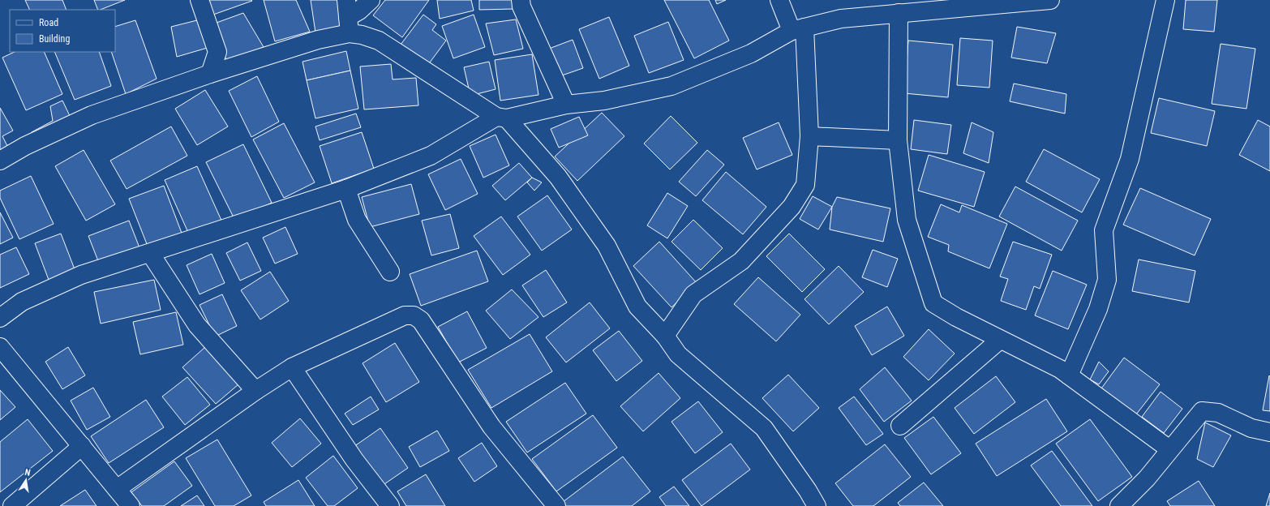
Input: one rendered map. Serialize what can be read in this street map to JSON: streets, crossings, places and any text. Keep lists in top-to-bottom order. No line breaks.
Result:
{"legend":["Road","Building"],"north":"top"}
